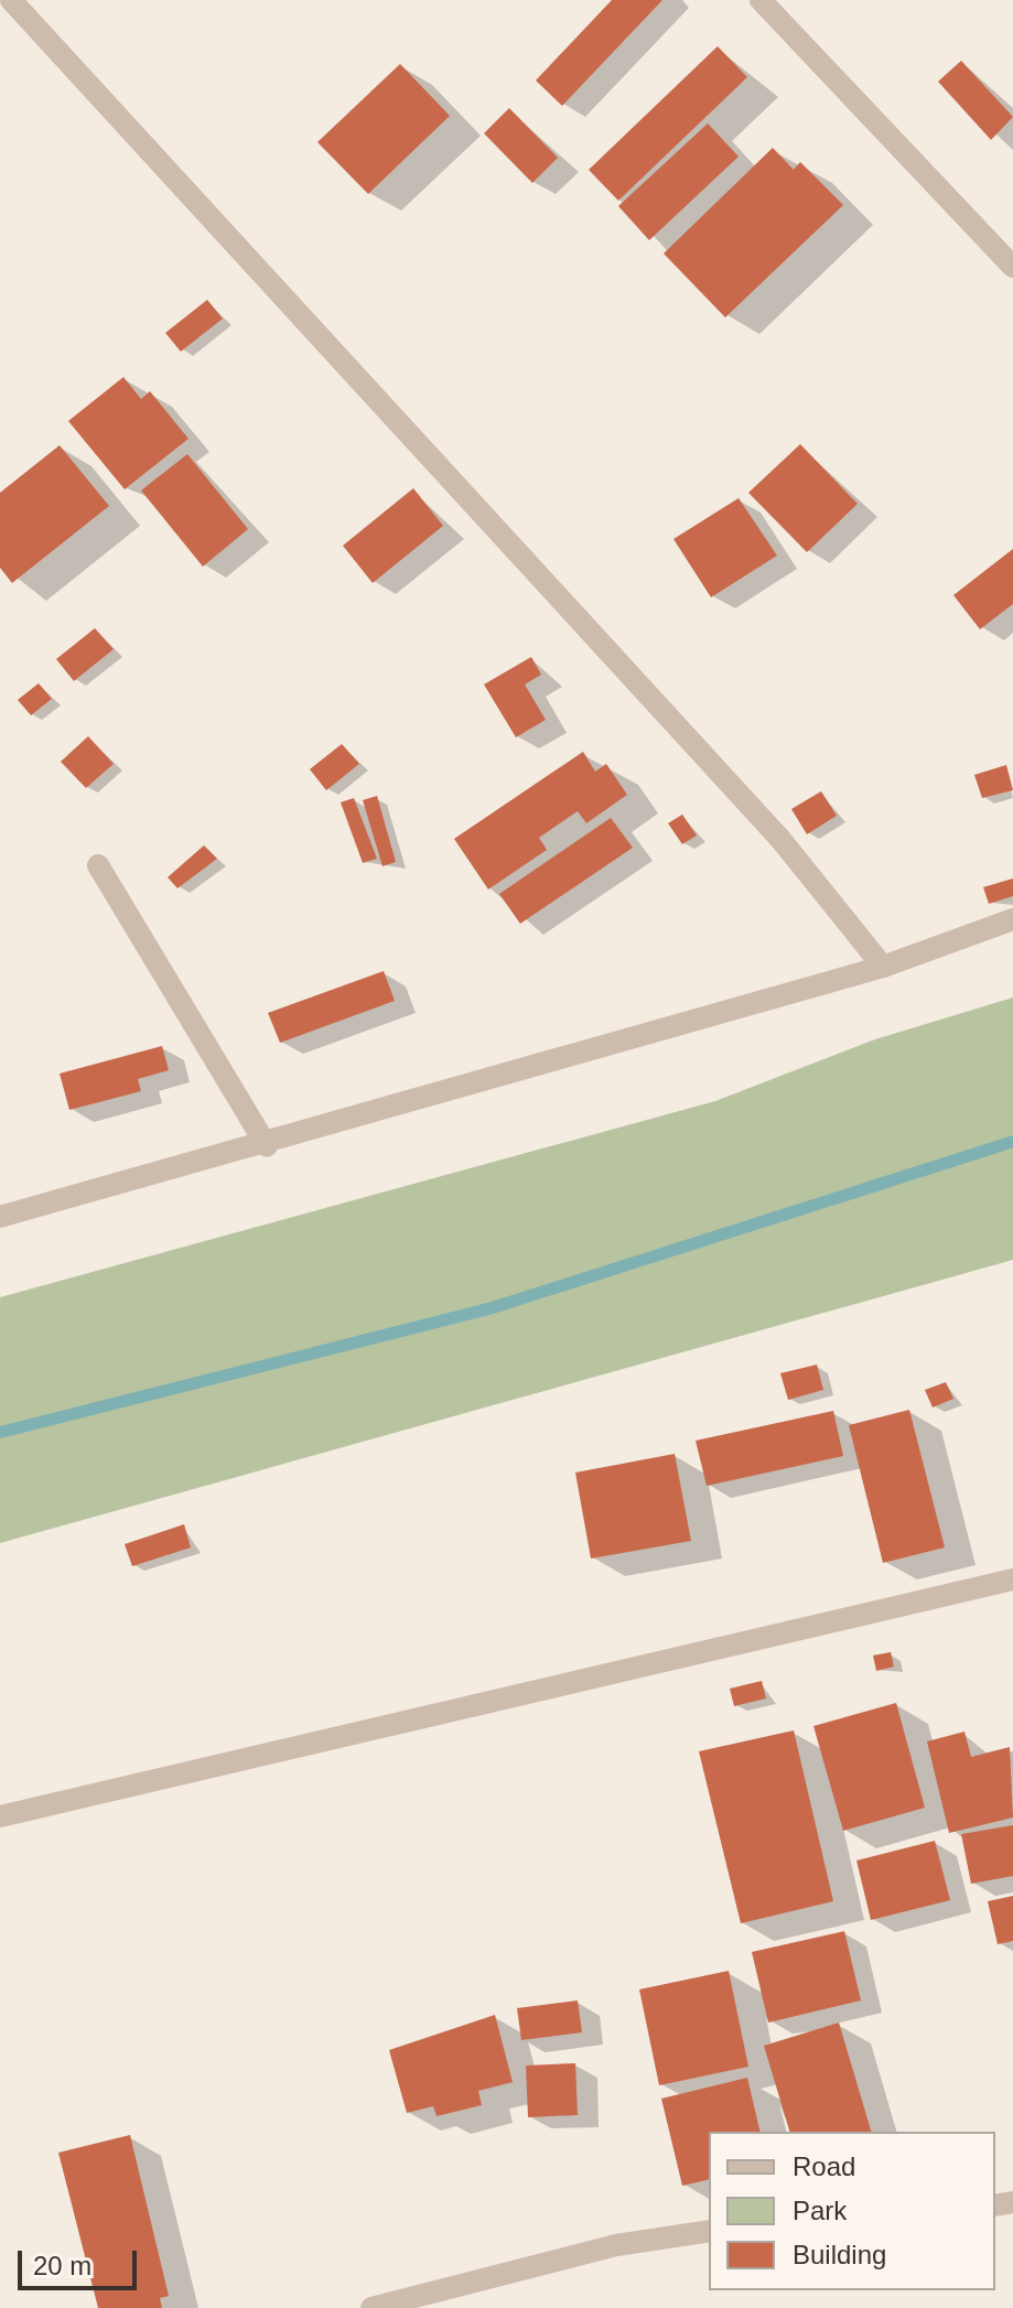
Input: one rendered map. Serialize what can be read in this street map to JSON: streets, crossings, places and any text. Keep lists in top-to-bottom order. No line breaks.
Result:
{"legend":["Road","Park","Building"],"scale_bar":"20 m"}
